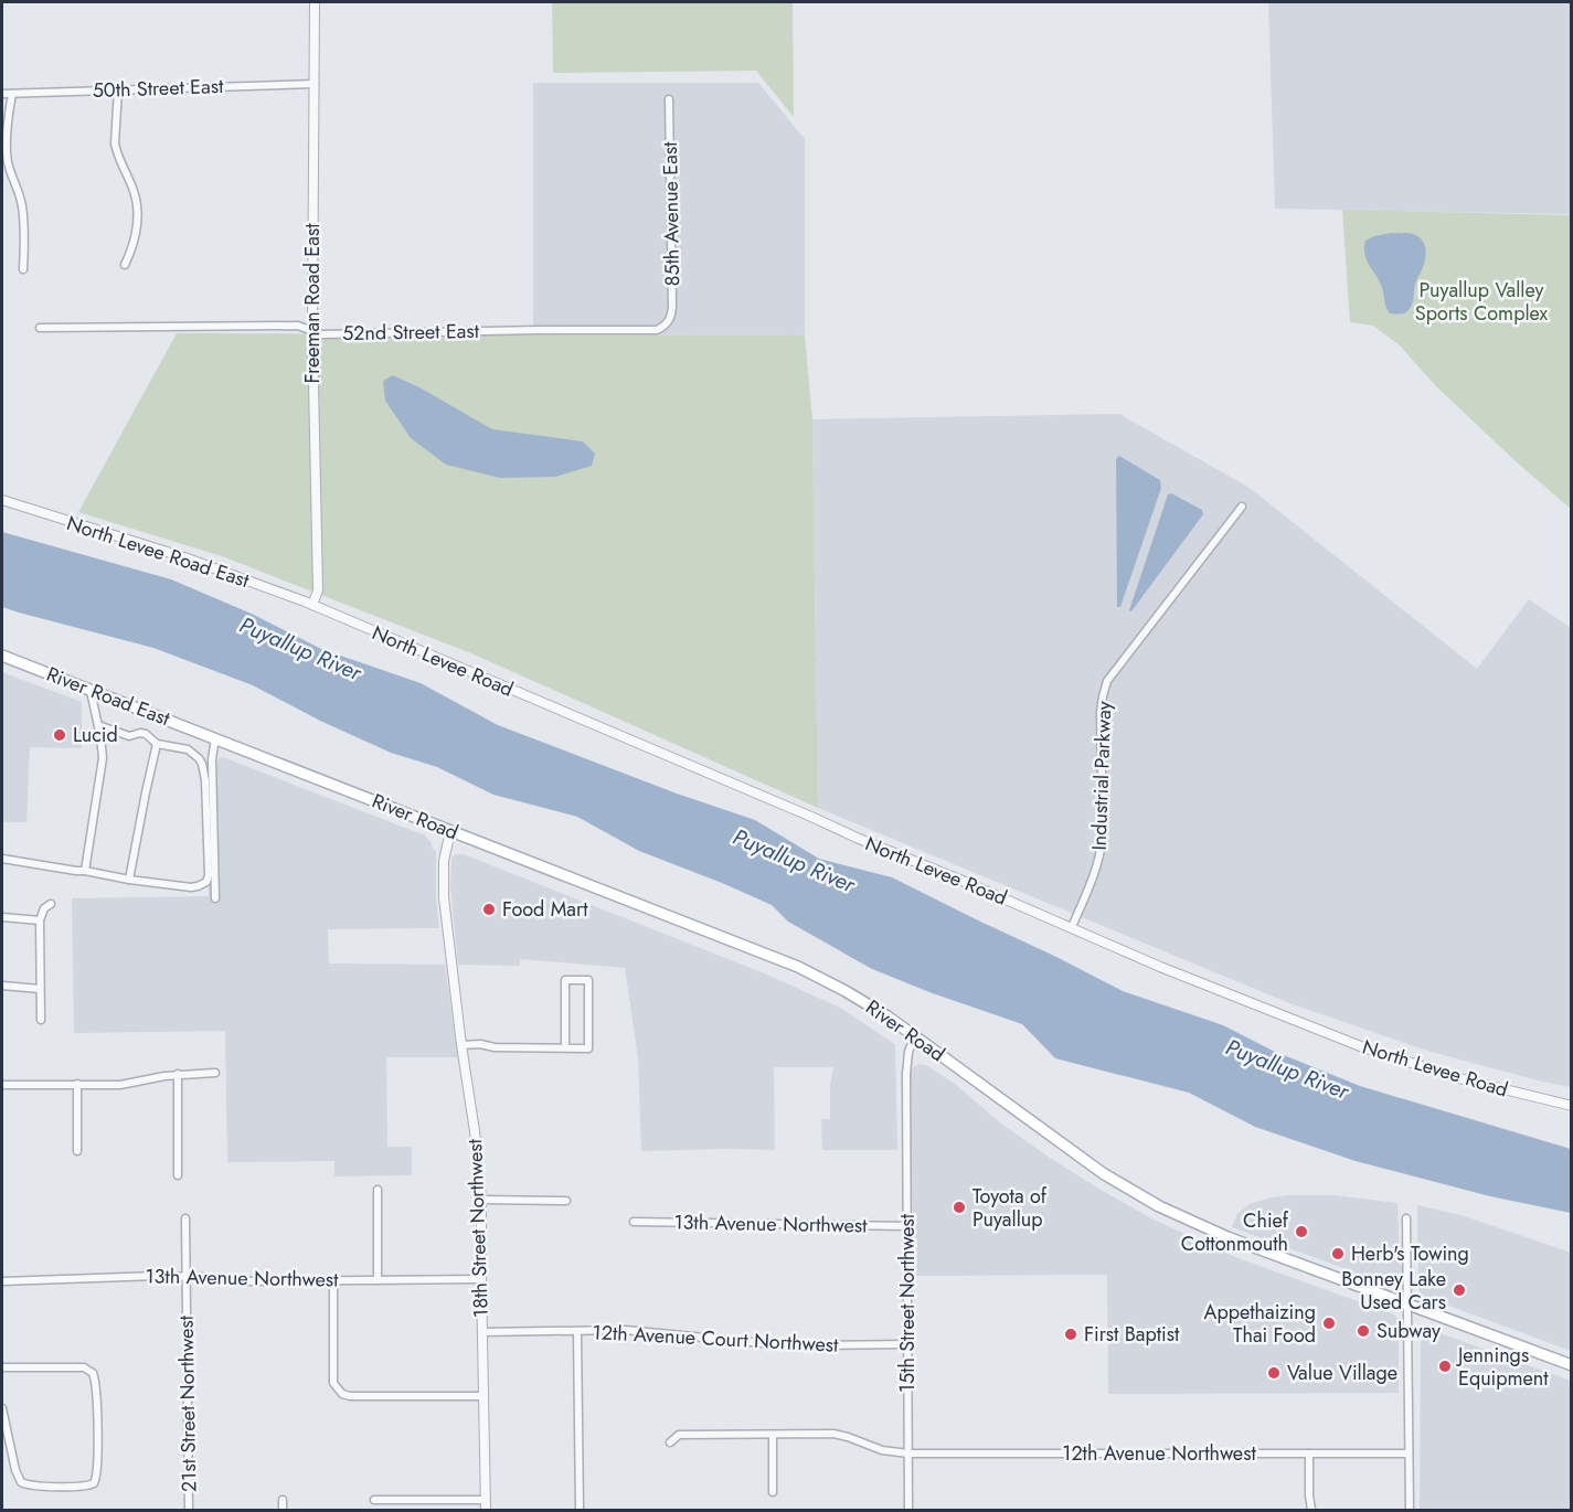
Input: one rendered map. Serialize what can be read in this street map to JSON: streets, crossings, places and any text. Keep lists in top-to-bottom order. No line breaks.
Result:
{"streets":{"main road":["River Road East","River Road"],"street":["50th Street East","85th Avenue East","Freeman Road East","52nd Street East","North Levee Road East","North Levee Road","Industrial Parkway","13th Avenue Northwest","18th Street Northwest","15th Street Northwest","12th Avenue Court Northwest","21st Street Northwest","12th Avenue Northwest"]},"crossings":[["50th Street East","Freeman Road East"],["85th Avenue East","52nd Street East"],["Freeman Road East","52nd Street East"],["Freeman Road East","North Levee Road East"],["Freeman Road East","North Levee Road"],["North Levee Road East","North Levee Road"],["North Levee Road","Industrial Parkway"],["River Road East","River Road"],["River Road","18th Street Northwest"],["River Road","15th Street Northwest"],["13th Avenue Northwest","18th Street Northwest"],["13th Avenue Northwest","15th Street Northwest"],["13th Avenue Northwest","21st Street Northwest"],["18th Street Northwest","12th Avenue Court Northwest"],["15th Street Northwest","12th Avenue Court Northwest"],["15th Street Northwest","12th Avenue Northwest"]],"water":["Puyallup River"],"parks":["Puyallup Valley Sports Complex"],"places":["Lucid","Food Mart","Toyota of Puyallup","Chief Cottonmouth","Herb's Towing","Bonney Lake Used Cars","Appethaizing Thai Food","Subway","First Baptist","Jennings Equipment","Value Village"]}
